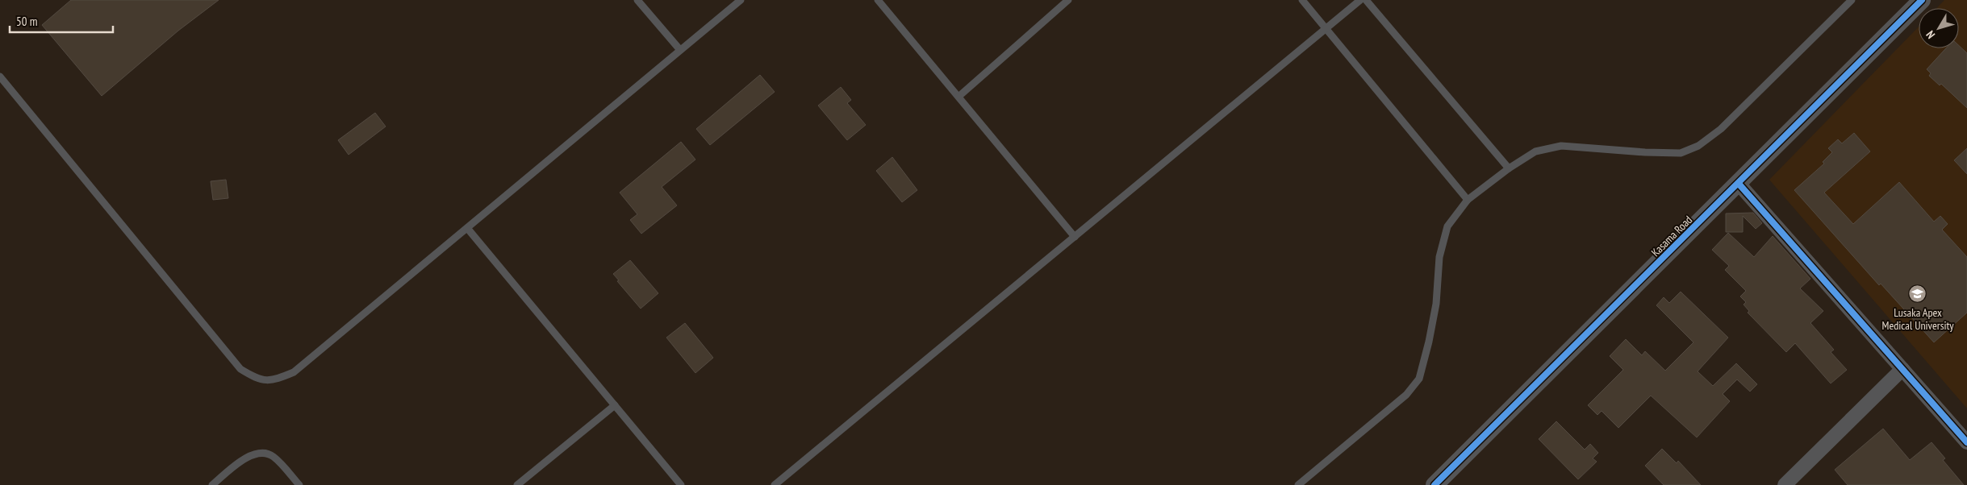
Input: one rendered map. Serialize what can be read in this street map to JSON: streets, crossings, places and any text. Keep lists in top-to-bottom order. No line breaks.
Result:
{"streets":{"street":["Kasama Road"]},"places":{"school or university":["Lusaka Apex Medical University"]},"scale_bar":"50 m","north":"bottom left"}
